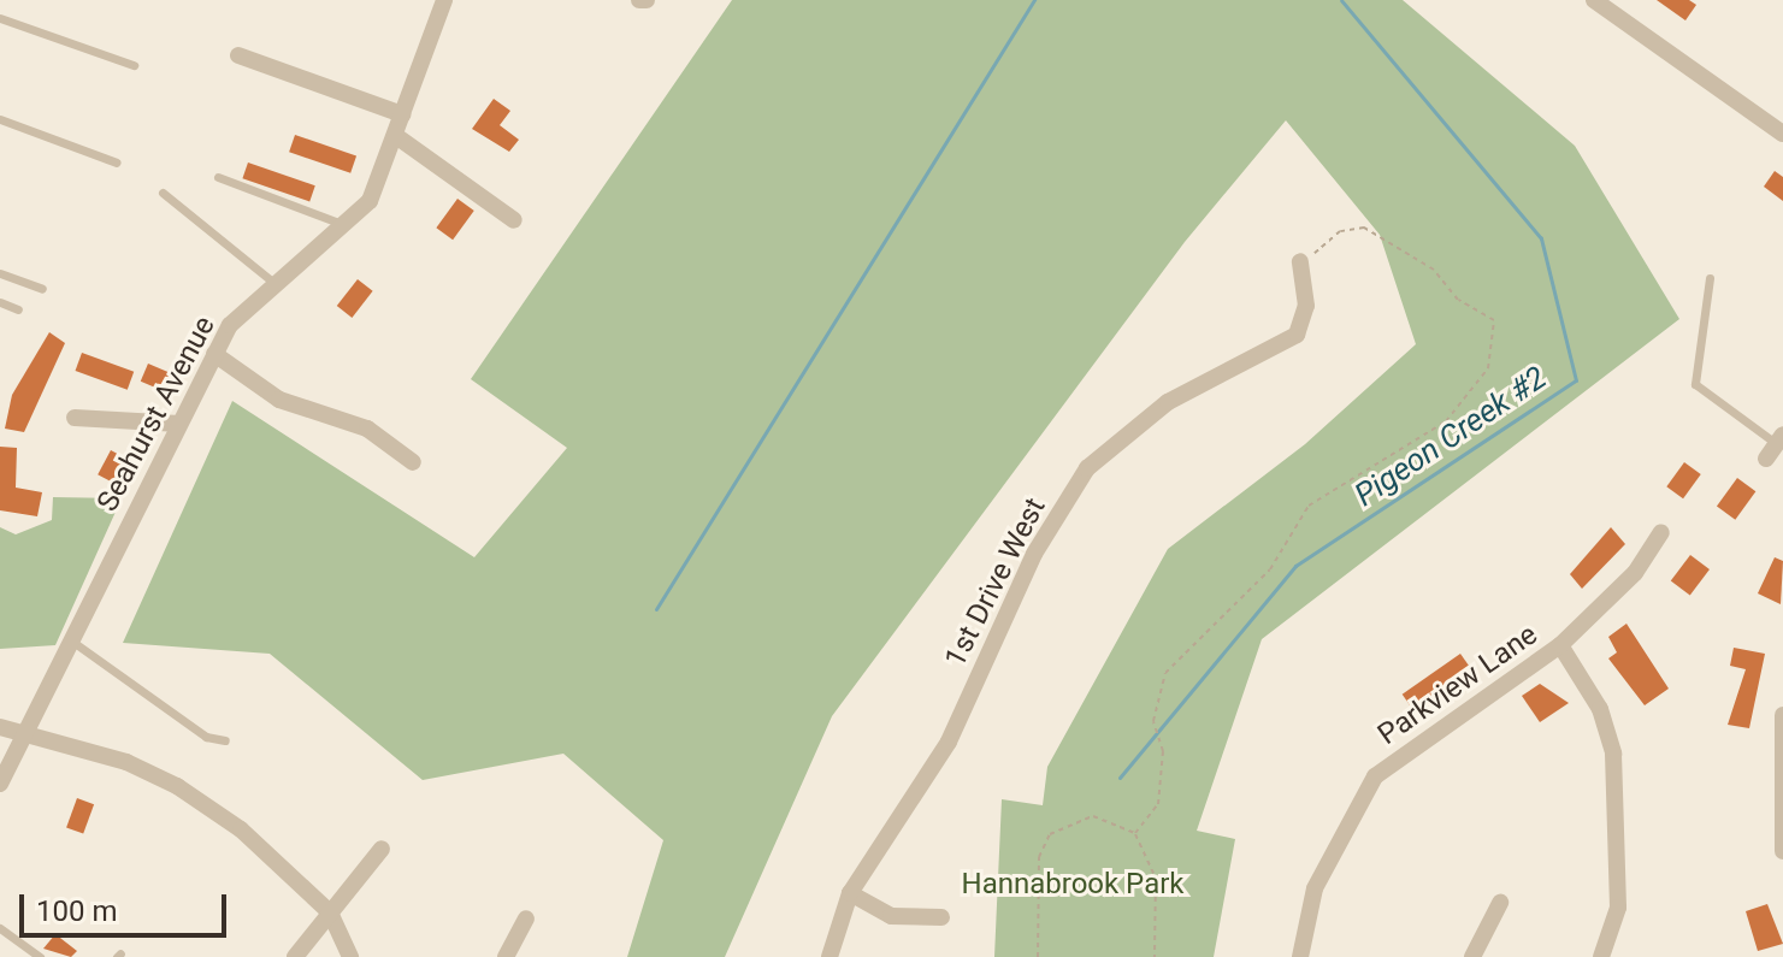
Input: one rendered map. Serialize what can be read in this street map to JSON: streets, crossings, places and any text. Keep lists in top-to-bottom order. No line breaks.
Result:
{"streets":{"street":["Seahurst Avenue","1st Drive West","Parkview Lane"]},"water":["Pigeon Creek #2"],"parks":["Hannabrook Park"],"scale_bar":"100 m"}
